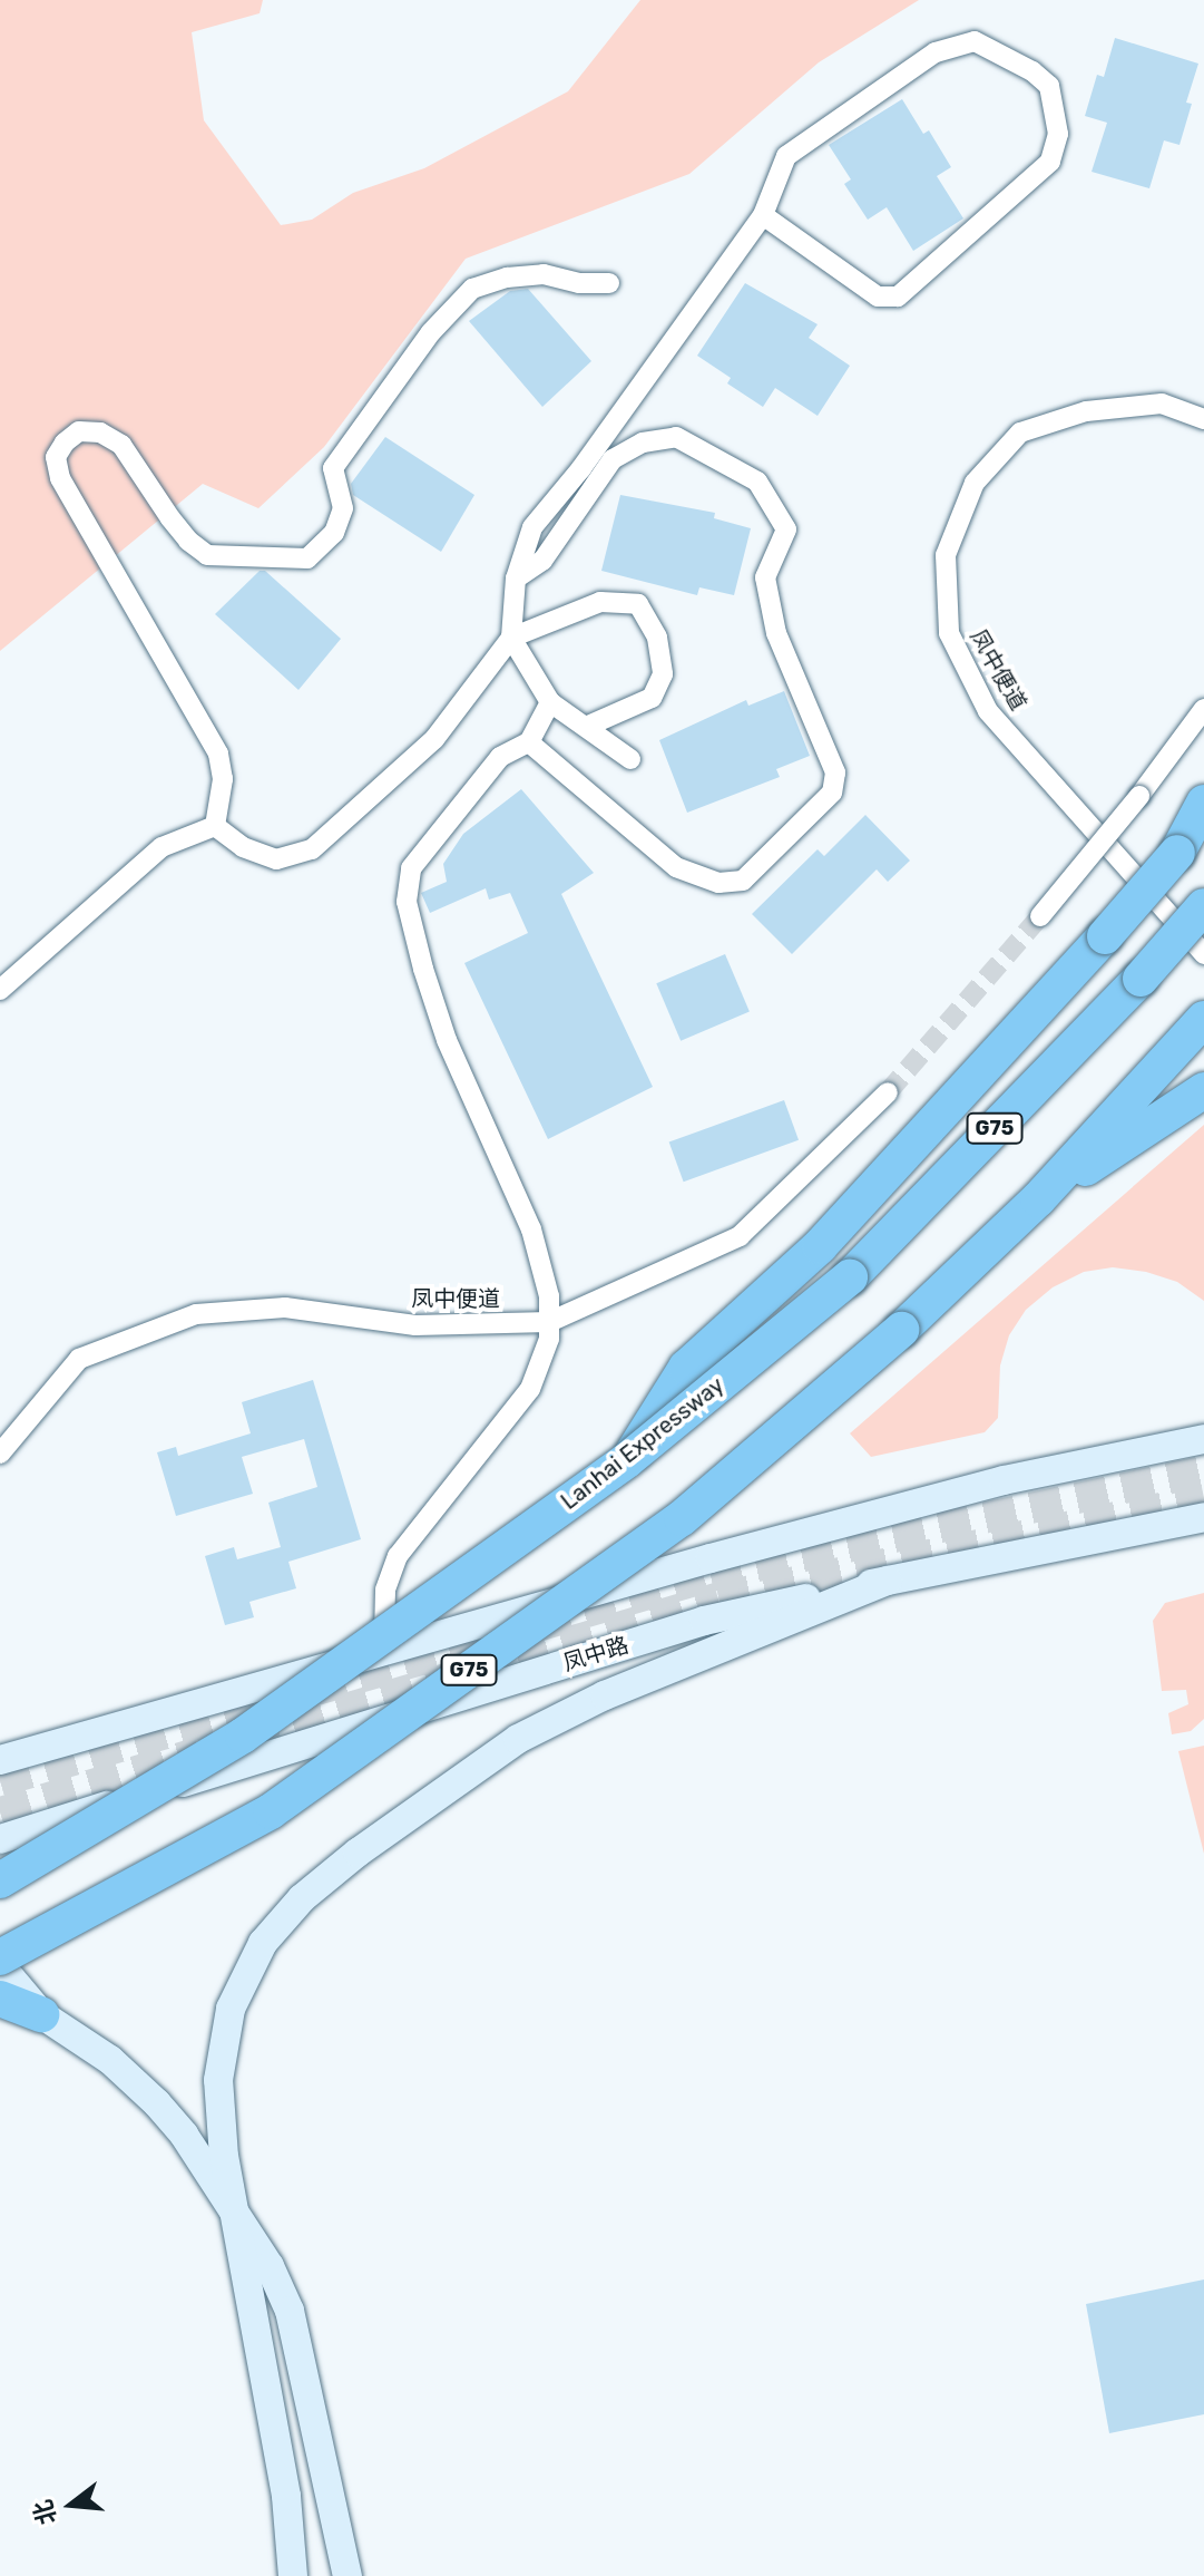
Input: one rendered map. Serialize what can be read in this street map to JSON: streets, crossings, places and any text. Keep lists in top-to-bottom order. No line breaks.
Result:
{"streets":{"highway":["G75","Lanhai Expressway"],"main road":["凤中路"],"street":["凤中便道"]},"north":"left"}
